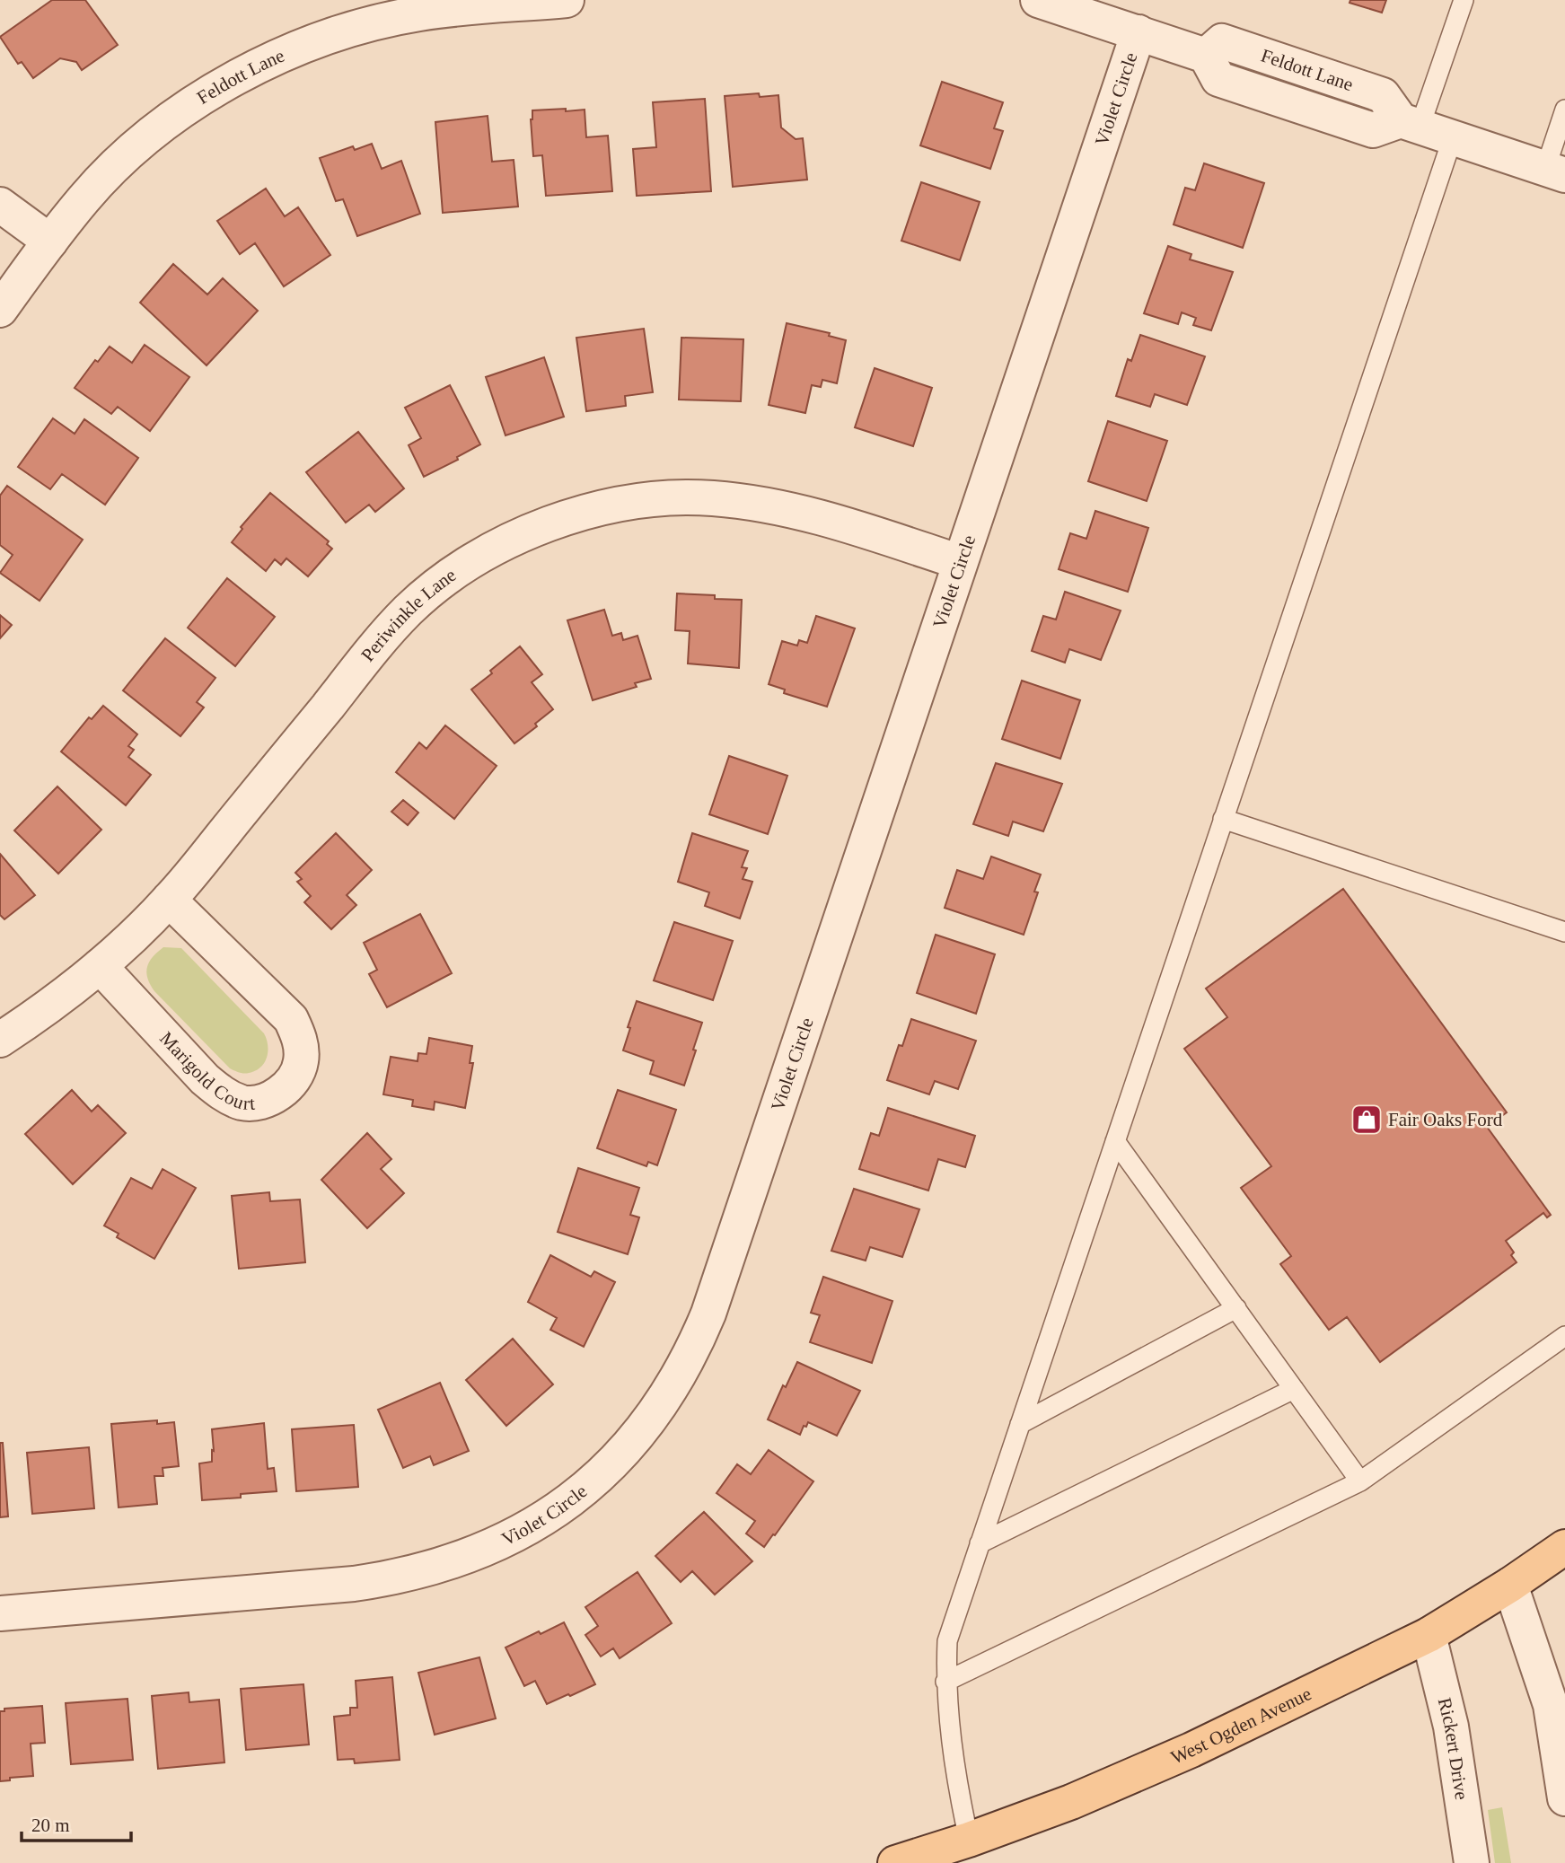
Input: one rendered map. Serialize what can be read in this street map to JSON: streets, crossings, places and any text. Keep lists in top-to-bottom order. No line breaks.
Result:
{"streets":{"main road":["West Ogden Avenue"],"street":["Feldott Lane","Violet Circle","Periwinkle Lane","Marigold Court","Rickert Drive"]},"crossings":[["Feldott Lane","Violet Circle"],["Violet Circle","Periwinkle Lane"],["Periwinkle Lane","Marigold Court"],["West Ogden Avenue","Rickert Drive"]],"places":{"shop":["Fair Oaks Ford"]},"scale_bar":"20 m"}
